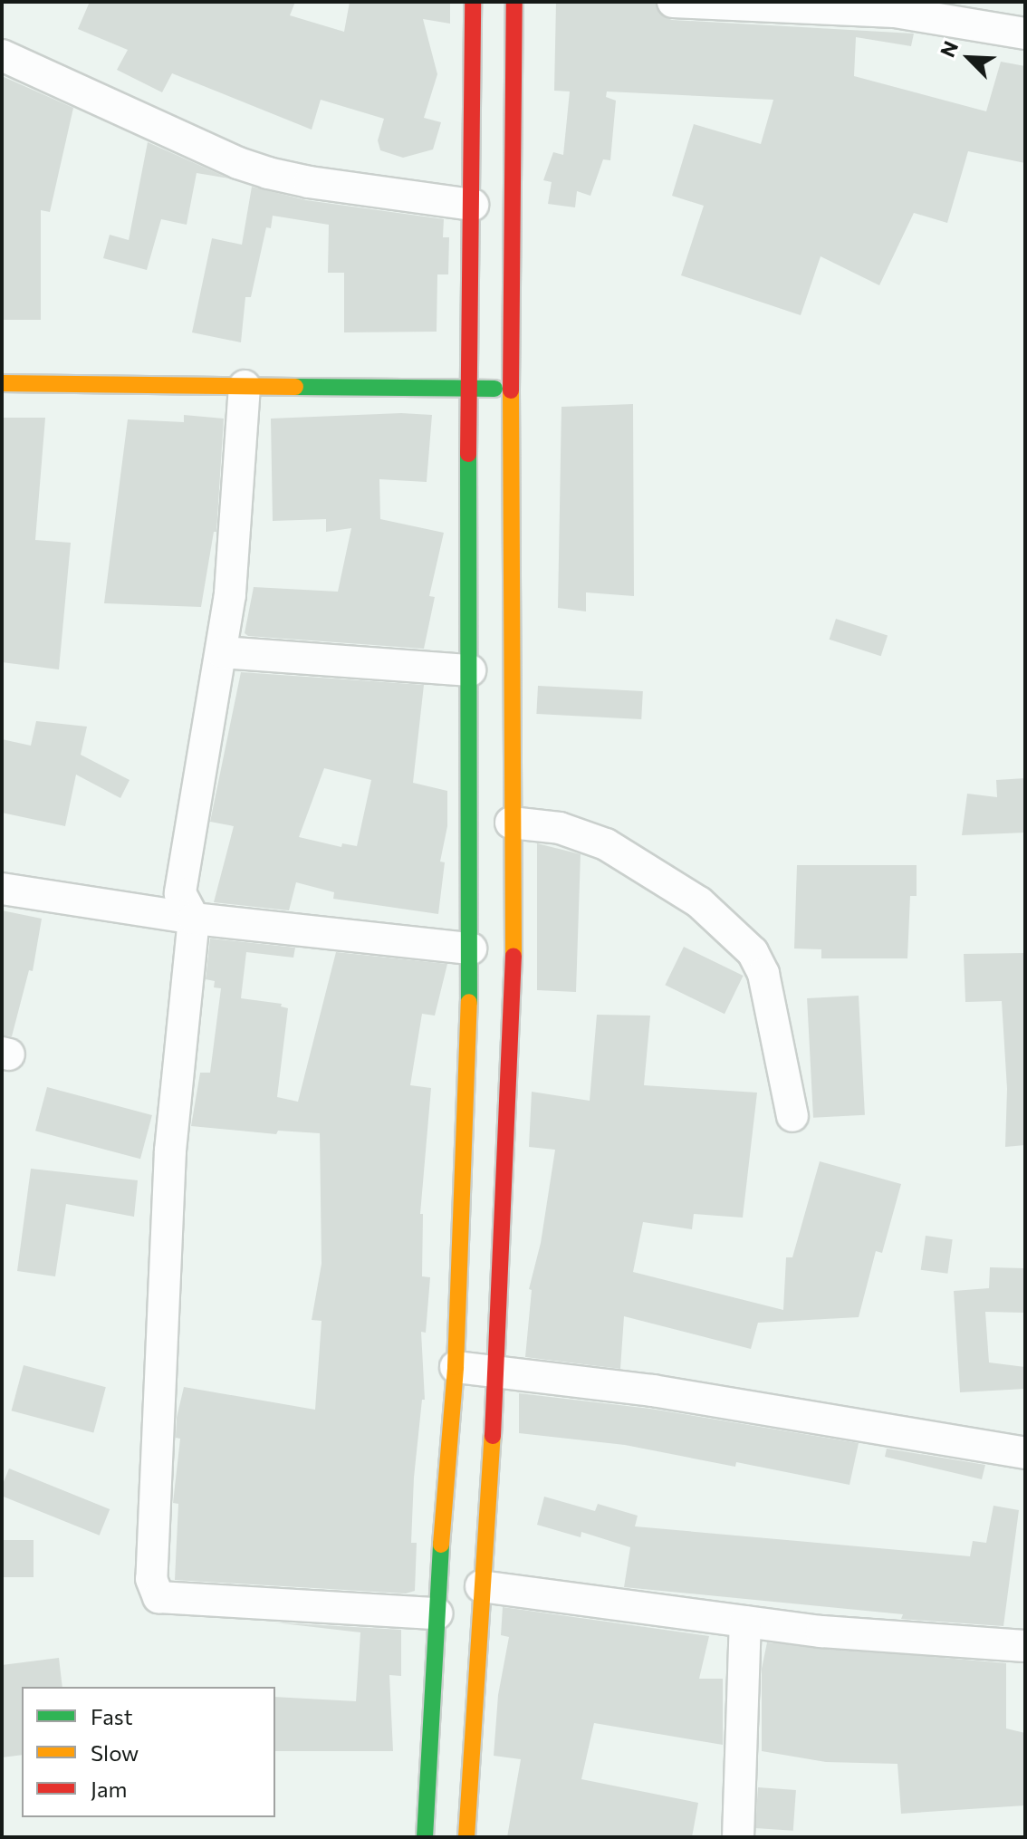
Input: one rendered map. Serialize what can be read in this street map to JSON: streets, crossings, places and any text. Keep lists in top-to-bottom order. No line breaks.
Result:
{"legend":["Fast","Slow","Jam"],"north":"top left"}
